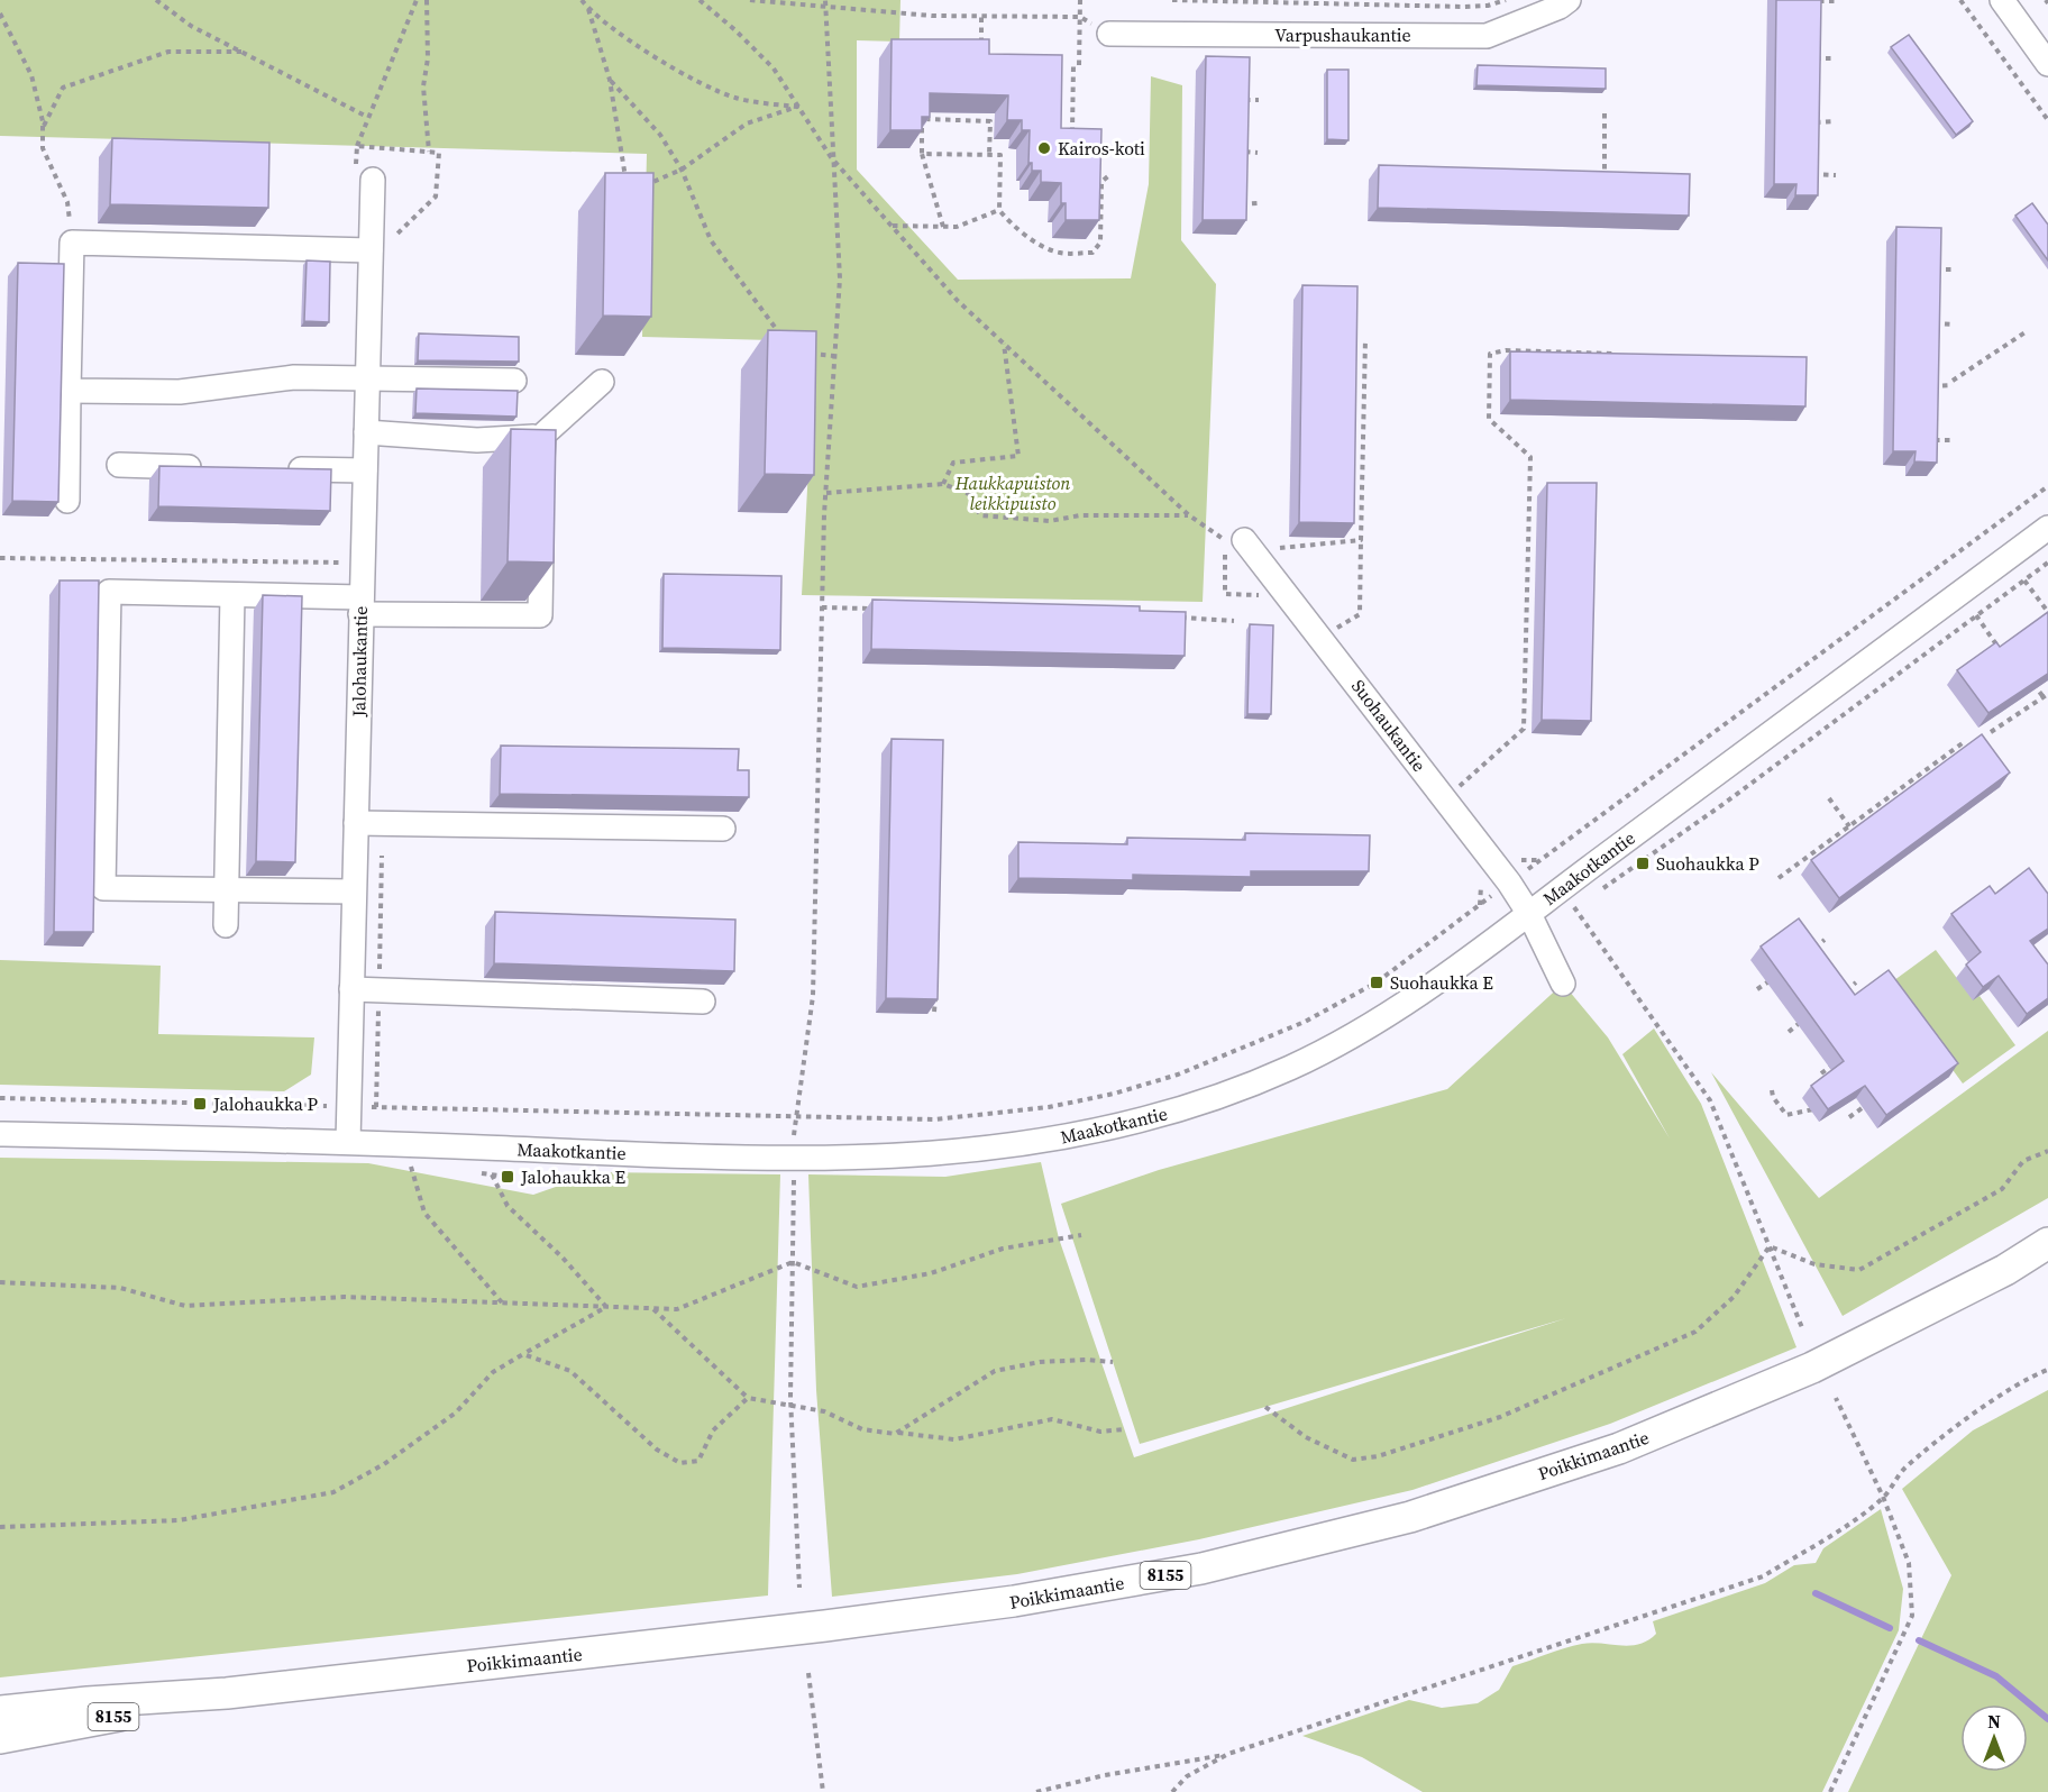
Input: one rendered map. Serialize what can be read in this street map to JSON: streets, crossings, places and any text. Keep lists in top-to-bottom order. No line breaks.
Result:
{"streets":{"main road":["Poikkimaantie","8155"],"street":["Varpushaukantie","Jalohaukantie","Suohaukantie","Maakotkantie"]},"crossings":[["Jalohaukantie","Maakotkantie"],["Suohaukantie","Maakotkantie"]],"parks":["Haukkapuiston leikkipuisto"],"places":{"other":["Kairos-koti"],"transit":["Suohaukka P","Suohaukka E","Jalohaukka P","Jalohaukka E"]},"north":"top"}
